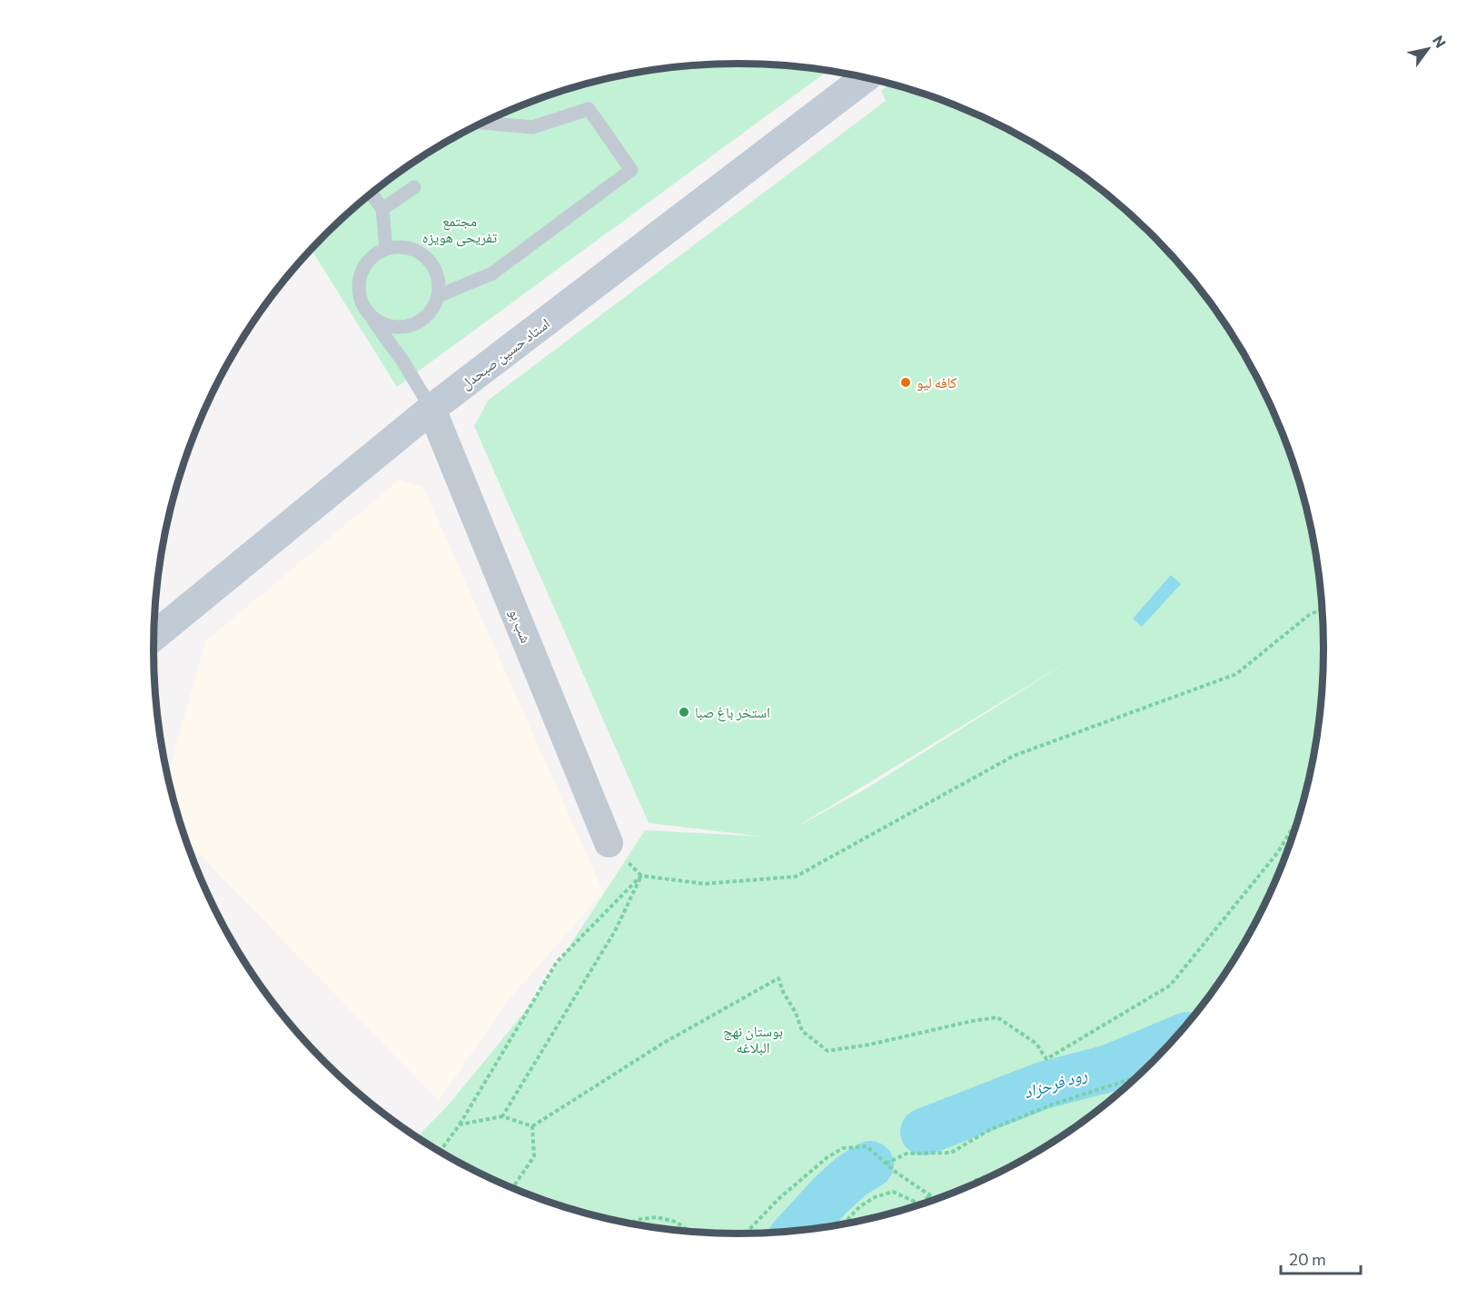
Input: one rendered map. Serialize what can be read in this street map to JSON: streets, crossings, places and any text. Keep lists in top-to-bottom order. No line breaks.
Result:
{"streets":{"street":["استاد حسین صبحدل","شب بو"]},"crossings":[["استاد حسین صبحدل","شب بو"]],"water":["رود فرحزاد"],"parks":["مجتمع تفریحی هویزه","بوستان نهج البلاغه"],"places":["کافه لیو","استخر باغ صبا"],"scale_bar":"20 m","north":"top right"}
